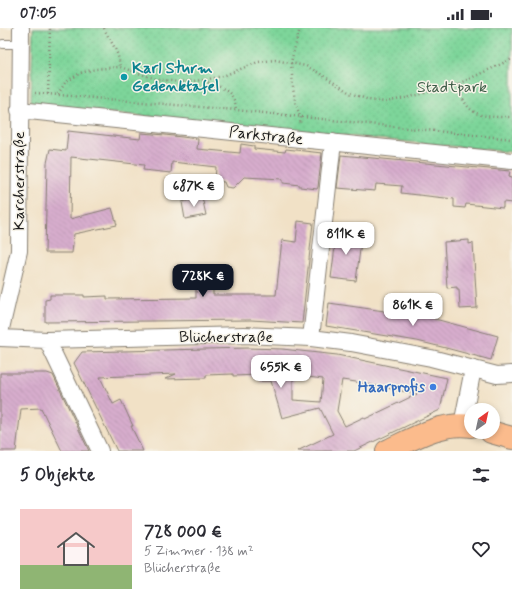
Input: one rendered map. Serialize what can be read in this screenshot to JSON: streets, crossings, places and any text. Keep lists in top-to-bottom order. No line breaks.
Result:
{"streets":{"street":["Parkstraße","Karcherstraße","Blücherstraße"]},"crossings":[["Parkstraße","Karcherstraße"]],"parks":["Stadtpark"],"places":["Karl Sturm Gedenktafel","Haarprofis"],"north":"top right","page":{"status":"07:05","price":["687K €","811K €","728K €","861K €","655K €"],"heading":"5 Objekte","list":[{"name":"728 000 €","note":"5 Zimmer · 138 m² · Blücherstraße"}]}}
